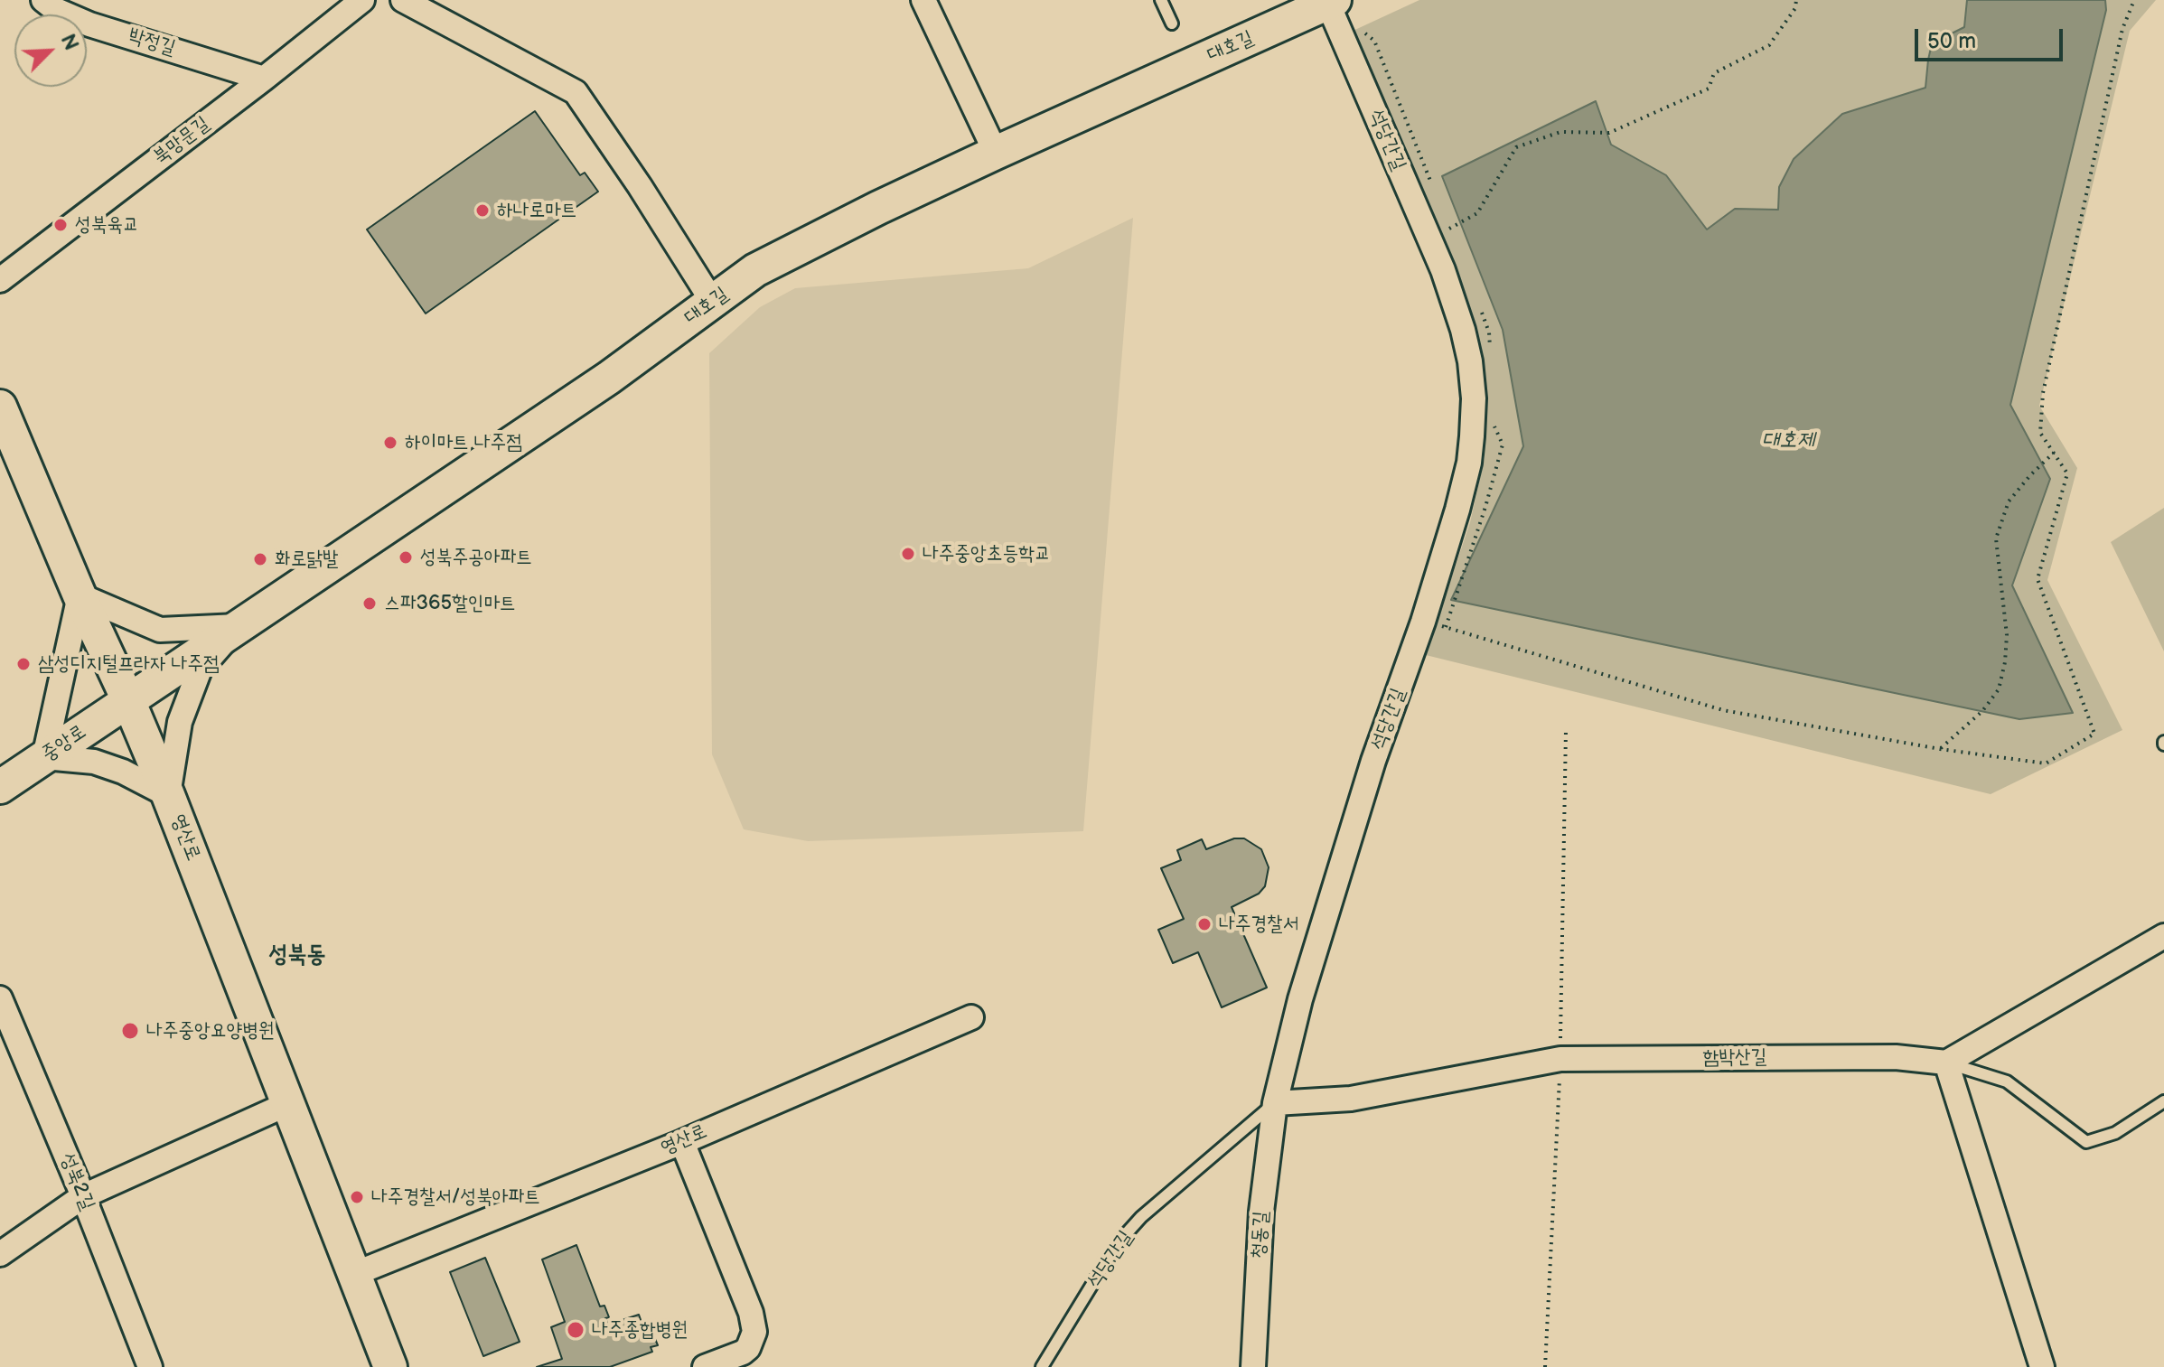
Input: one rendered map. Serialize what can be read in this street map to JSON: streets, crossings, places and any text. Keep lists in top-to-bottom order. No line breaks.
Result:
{"streets":{"street":["박정길","대호길","석당간길","북망문길","중앙로","영산로","함박산길","성북2길","청동길"]},"crossings":[["박정길","북망문길"],["대호길","석당간길"],["대호길","중앙로"],["대호길","영산로"],["석당간길","함박산길"],["석당간길","청동길"],["중앙로","영산로"],["함박산길","청동길"]],"districts":["성북동"],"water":["대호제"],"places":["하나로마트","성북육교","하이마트 나주점","나주중앙초등학교","성북주공아파트","화로닭발","스파365할인마트","삼성디지털프라자 나주점","나주경찰서","나주중앙요양병원","나주경찰서/성북아파트","나주종합병원"],"scale_bar":"50 m","north":"top right"}
